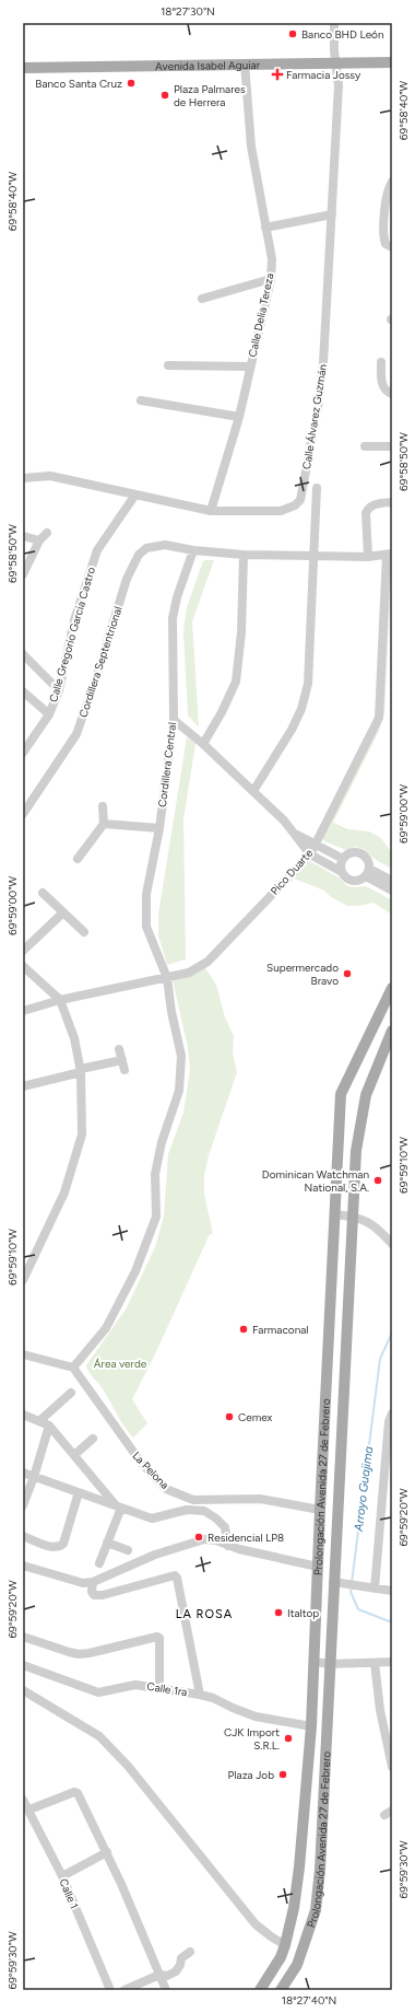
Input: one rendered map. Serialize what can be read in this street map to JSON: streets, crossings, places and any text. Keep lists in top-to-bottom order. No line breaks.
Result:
{"streets":{"main road":["Avenida Isabel Aguiar","Prolongación Avenida 27 de Febrero"],"street":["Calle Delia Tereza","Calle Álvarez Guzmán","Calle Gregorio Garcia Castro","Cordillera Septentrional","Cordillera Central","Pico Duarte","La Pelona","Calle 1ra","Calle 1"]},"crossings":[["Avenida Isabel Aguiar","Calle Delia Tereza"],["Avenida Isabel Aguiar","Calle Álvarez Guzmán"],["Calle Delia Tereza","Calle Álvarez Guzmán"],["Calle Álvarez Guzmán","Calle Gregorio Garcia Castro"],["Cordillera Septentrional","Cordillera Central"],["Cordillera Septentrional","Pico Duarte"],["Cordillera Central","Pico Duarte"],["Cordillera Central","La Pelona"],["La Pelona","Prolongación Avenida 27 de Febrero"],["Prolongación Avenida 27 de Febrero","Calle 1ra"]],"districts":["LA ROSA"],"water":["Arroyo Guajima"],"parks":["Área verde"],"places":{"other":["Banco BHD León","Banco Santa Cruz","Plaza Palmares de Herrera","Supermercado Bravo","Dominican Watchman National, S.A.","Farmaconal","Cemex","Residencial LP8","Italtop","CJK Import S.R.L.","Plaza Job"],"health":["Farmacia Jossy"]},"coordinates":["18°27'30\"N","69°58'40\"W","69°58'50\"W","69°59'00\"W","69°59'10\"W","69°59'20\"W","69°59'30\"W","18°27'40\"N"]}
